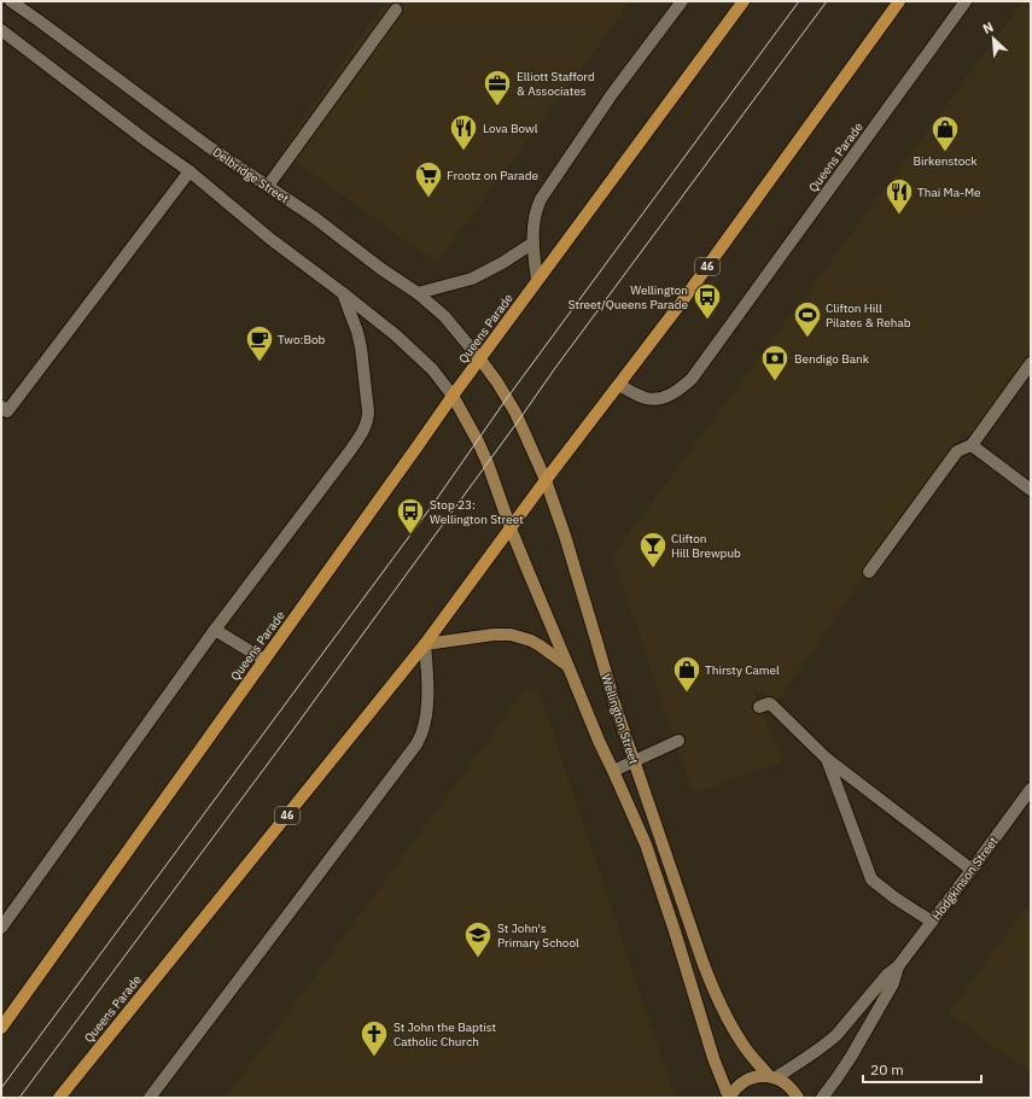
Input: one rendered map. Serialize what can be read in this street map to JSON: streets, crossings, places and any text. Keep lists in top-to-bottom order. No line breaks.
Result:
{"streets":{"main road":["Queens Parade","46"],"street":["Delbridge Street","Wellington Street","Hodgkinson Street"]},"crossings":[["Queens Parade","Delbridge Street"],["Queens Parade","Wellington Street"],["Delbridge Street","Wellington Street"],["Wellington Street","Hodgkinson Street"]],"places":{"office":["Elliott Stafford & Associates"],"restaurant":["Lova Bowl","Thai Ma-Me"],"shop":["Birkenstock","Thirsty Camel"],"supermarket":["Frootz on Parade"],"bus stop":["Wellington Street/Queens Parade","Stop 23: Wellington Street"],"sports":["Clifton Hill Pilates & Rehab"],"cafe":["Two:Bob"],"bank":["Bendigo Bank"],"bar":["Clifton Hill Brewpub"],"school or university":["St John's Primary School"],"church":["St John the Baptist Catholic Church"]},"scale_bar":"20 m","north":"top left"}
